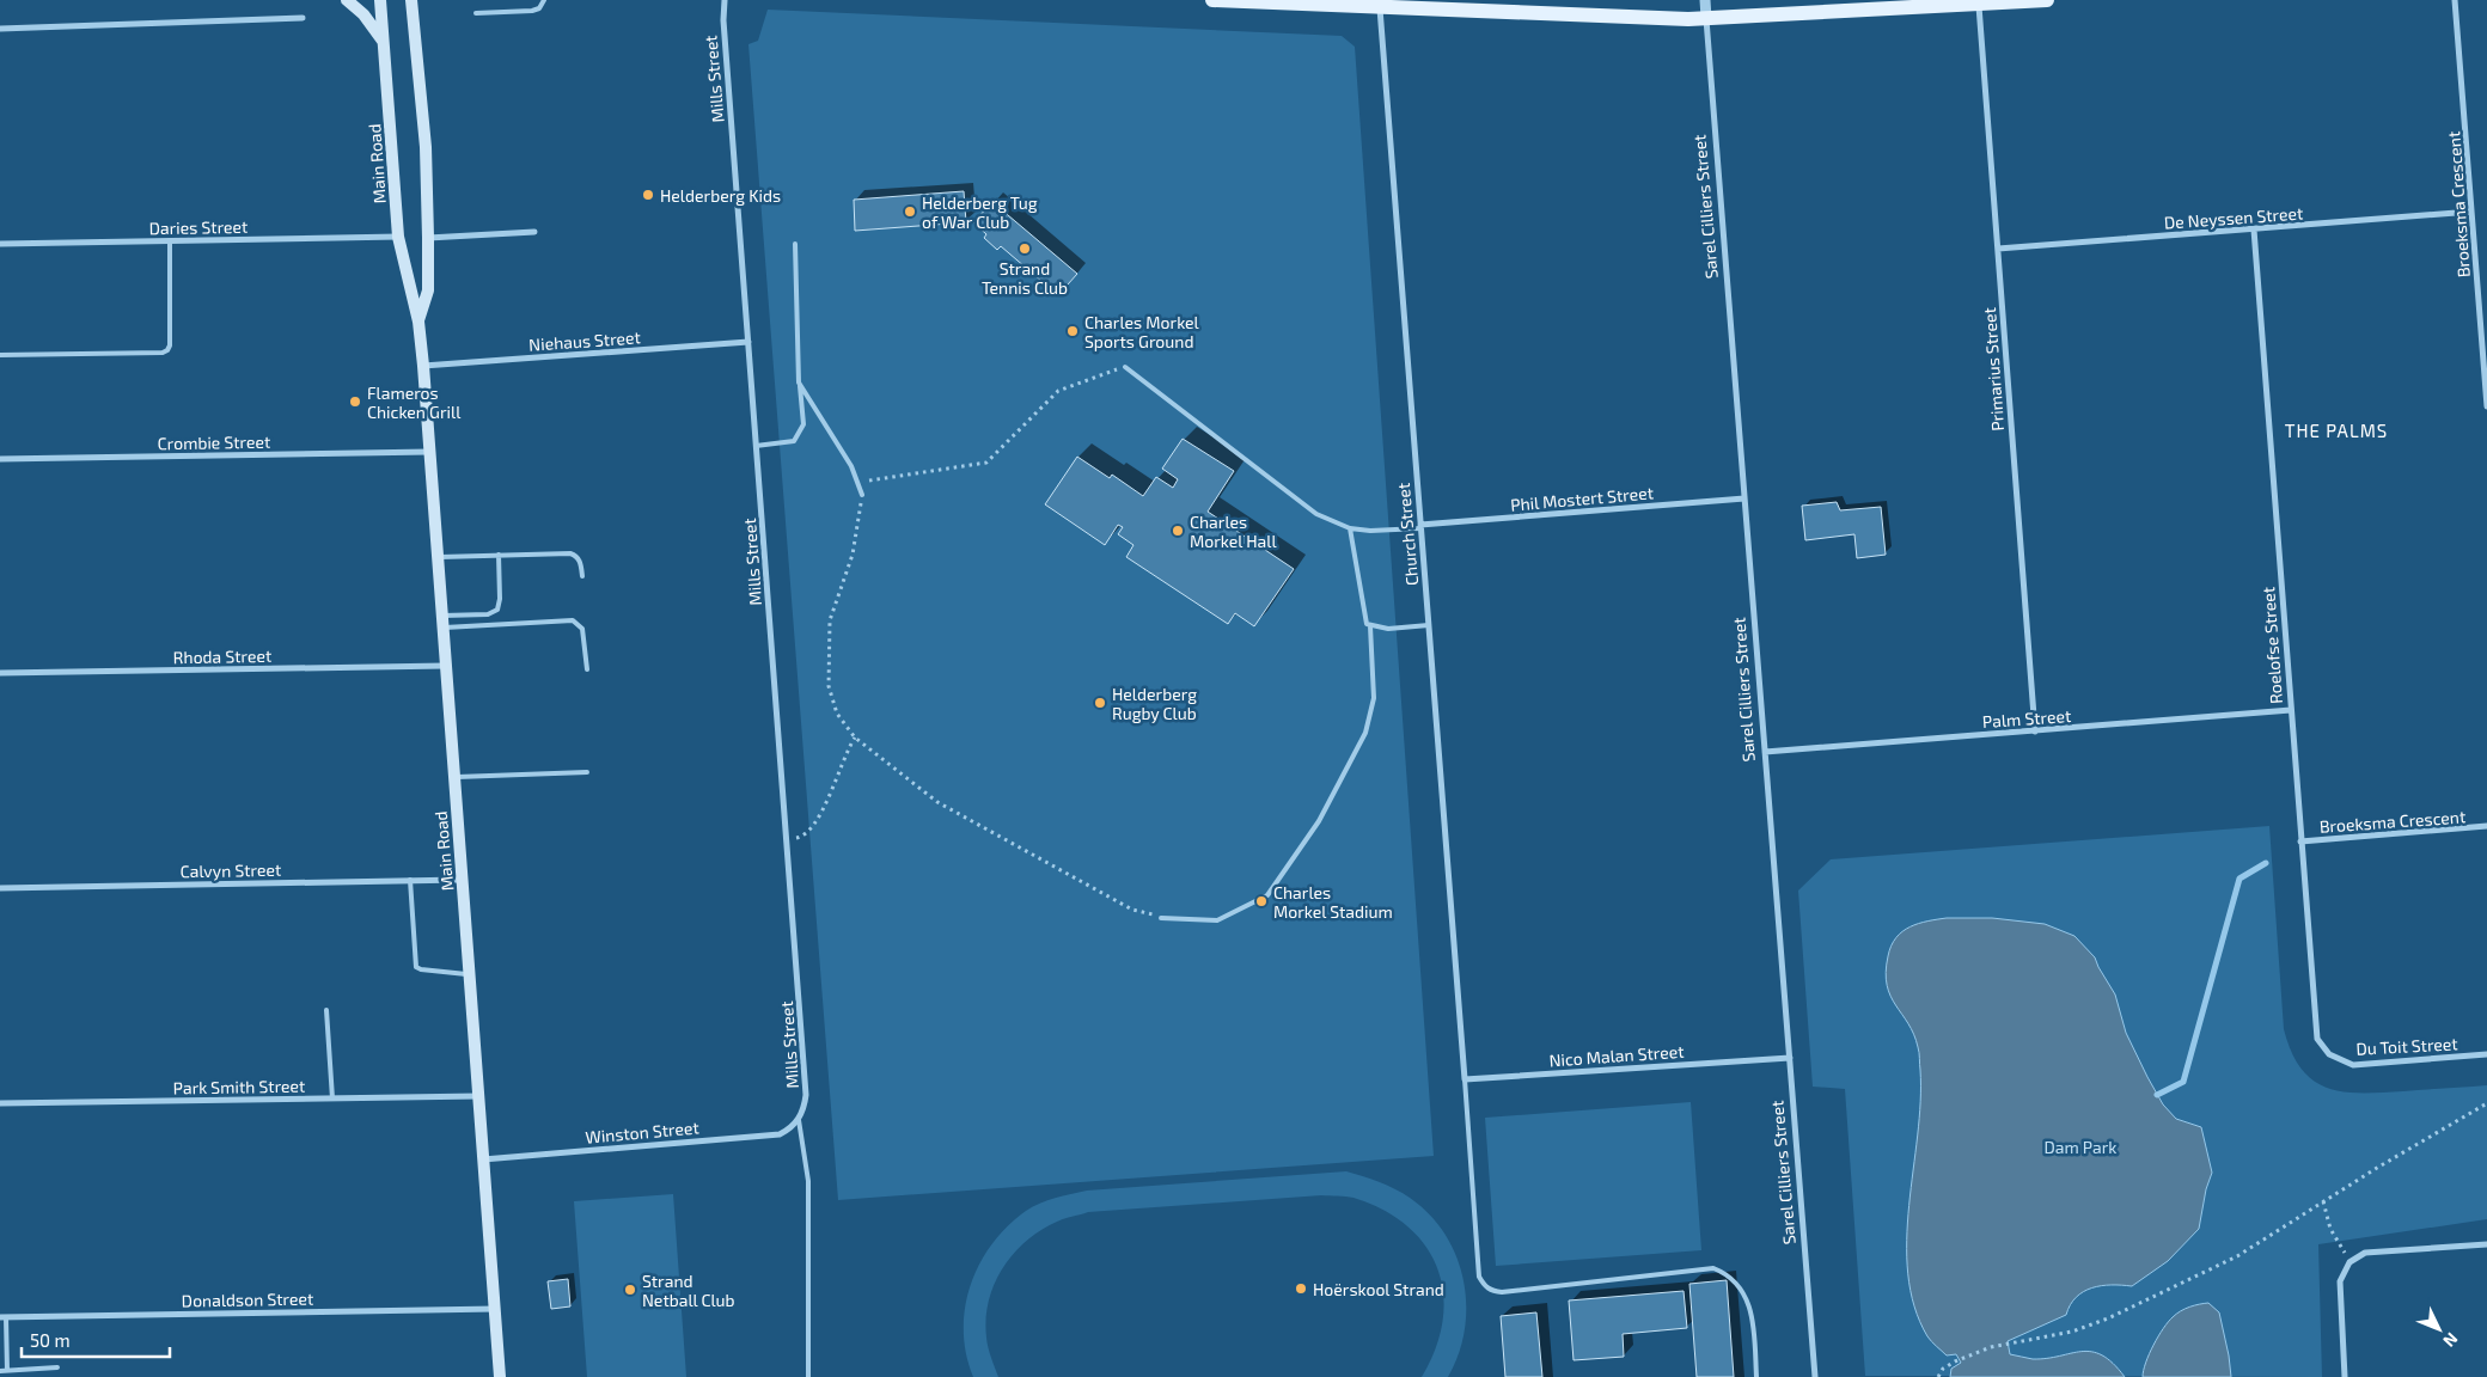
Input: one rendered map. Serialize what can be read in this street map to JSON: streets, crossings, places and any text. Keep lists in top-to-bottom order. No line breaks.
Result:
{"streets":{"main road":["Main Road"],"street":["Mills Street","Broeksma Crescent","Sarel Cilliers Street","De Neyssen Street","Daries Street","Niehaus Street","Primarius Street","Crombie Street","Phil Mostert Street","Church Street","Roelofse Street","Rhoda Street","Palm Street","Calvyn Street","Du Toit Street","Nico Malan Street","Park Smith Street","Winston Street","Donaldson Street"]},"crossings":[["Mills Street","Niehaus Street"],["Mills Street","Winston Street"],["Main Road","Daries Street"],["Main Road","Niehaus Street"],["Main Road","Crombie Street"],["Main Road","Rhoda Street"],["Main Road","Calvyn Street"],["Main Road","Park Smith Street"],["Main Road","Winston Street"],["Main Road","Donaldson Street"],["Broeksma Crescent","De Neyssen Street"],["Broeksma Crescent","Roelofse Street"],["Sarel Cilliers Street","Phil Mostert Street"],["Sarel Cilliers Street","Palm Street"],["Sarel Cilliers Street","Nico Malan Street"],["De Neyssen Street","Primarius Street"],["De Neyssen Street","Roelofse Street"],["Primarius Street","Palm Street"],["Phil Mostert Street","Church Street"],["Church Street","Nico Malan Street"],["Roelofse Street","Palm Street"],["Roelofse Street","Du Toit Street"]],"districts":["THE PALMS"],"parks":["Dam Park"],"places":["Helderberg Kids","Helderberg Tug of War Club","Strand Tennis Club","Charles Morkel Sports Ground","Flameros Chicken Grill","Charles Morkel Hall","Helderberg Rugby Club","Charles Morkel Stadium","Hoërskool Strand","Strand Netball Club"],"scale_bar":"50 m","north":"bottom right"}
